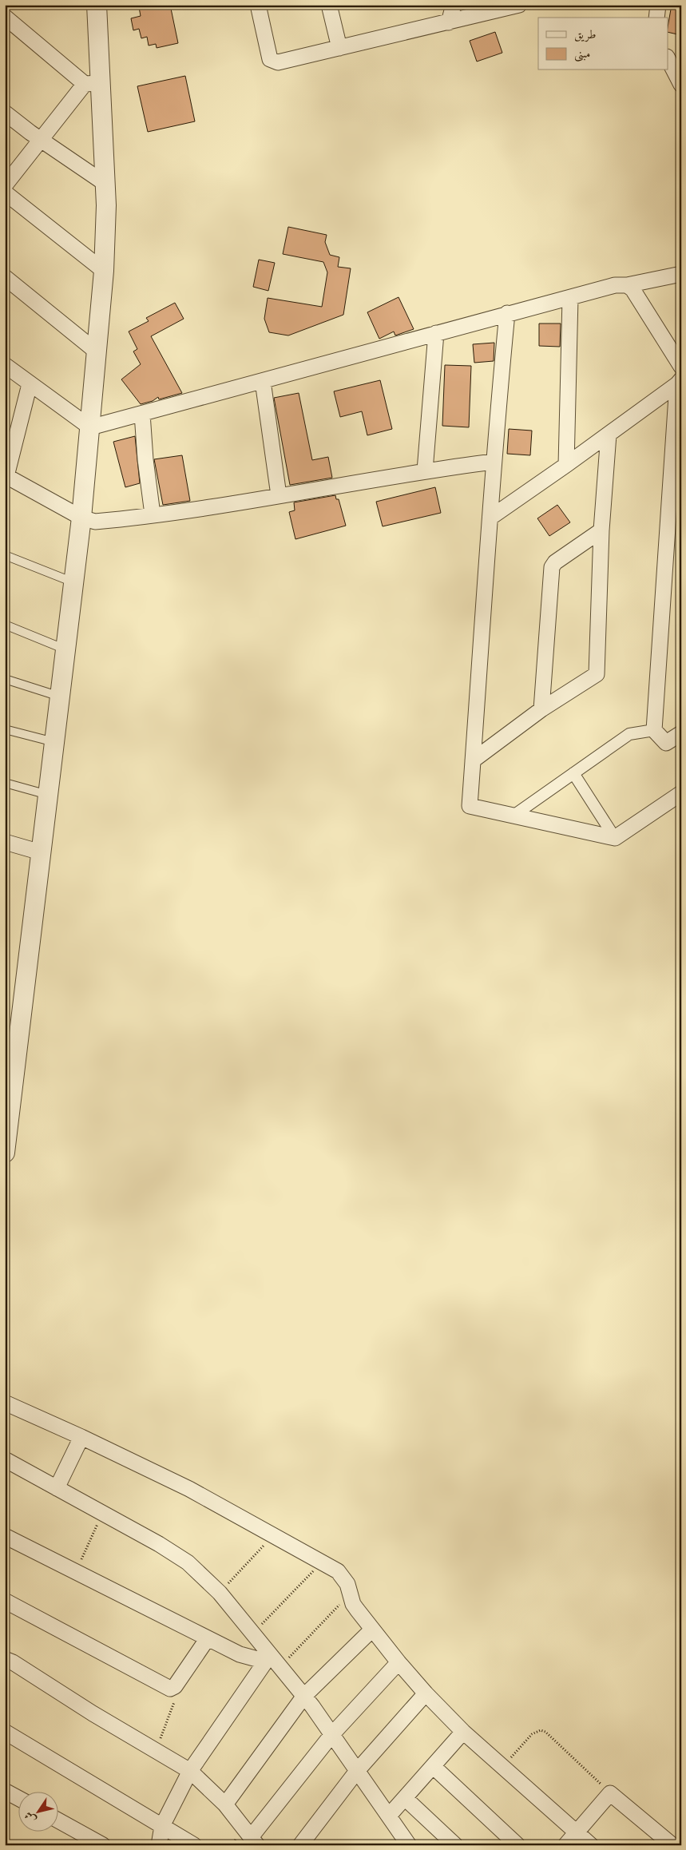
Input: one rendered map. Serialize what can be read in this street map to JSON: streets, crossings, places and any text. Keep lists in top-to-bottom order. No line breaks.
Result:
{"legend":["طريق","مبنى"],"north":"bottom left"}
